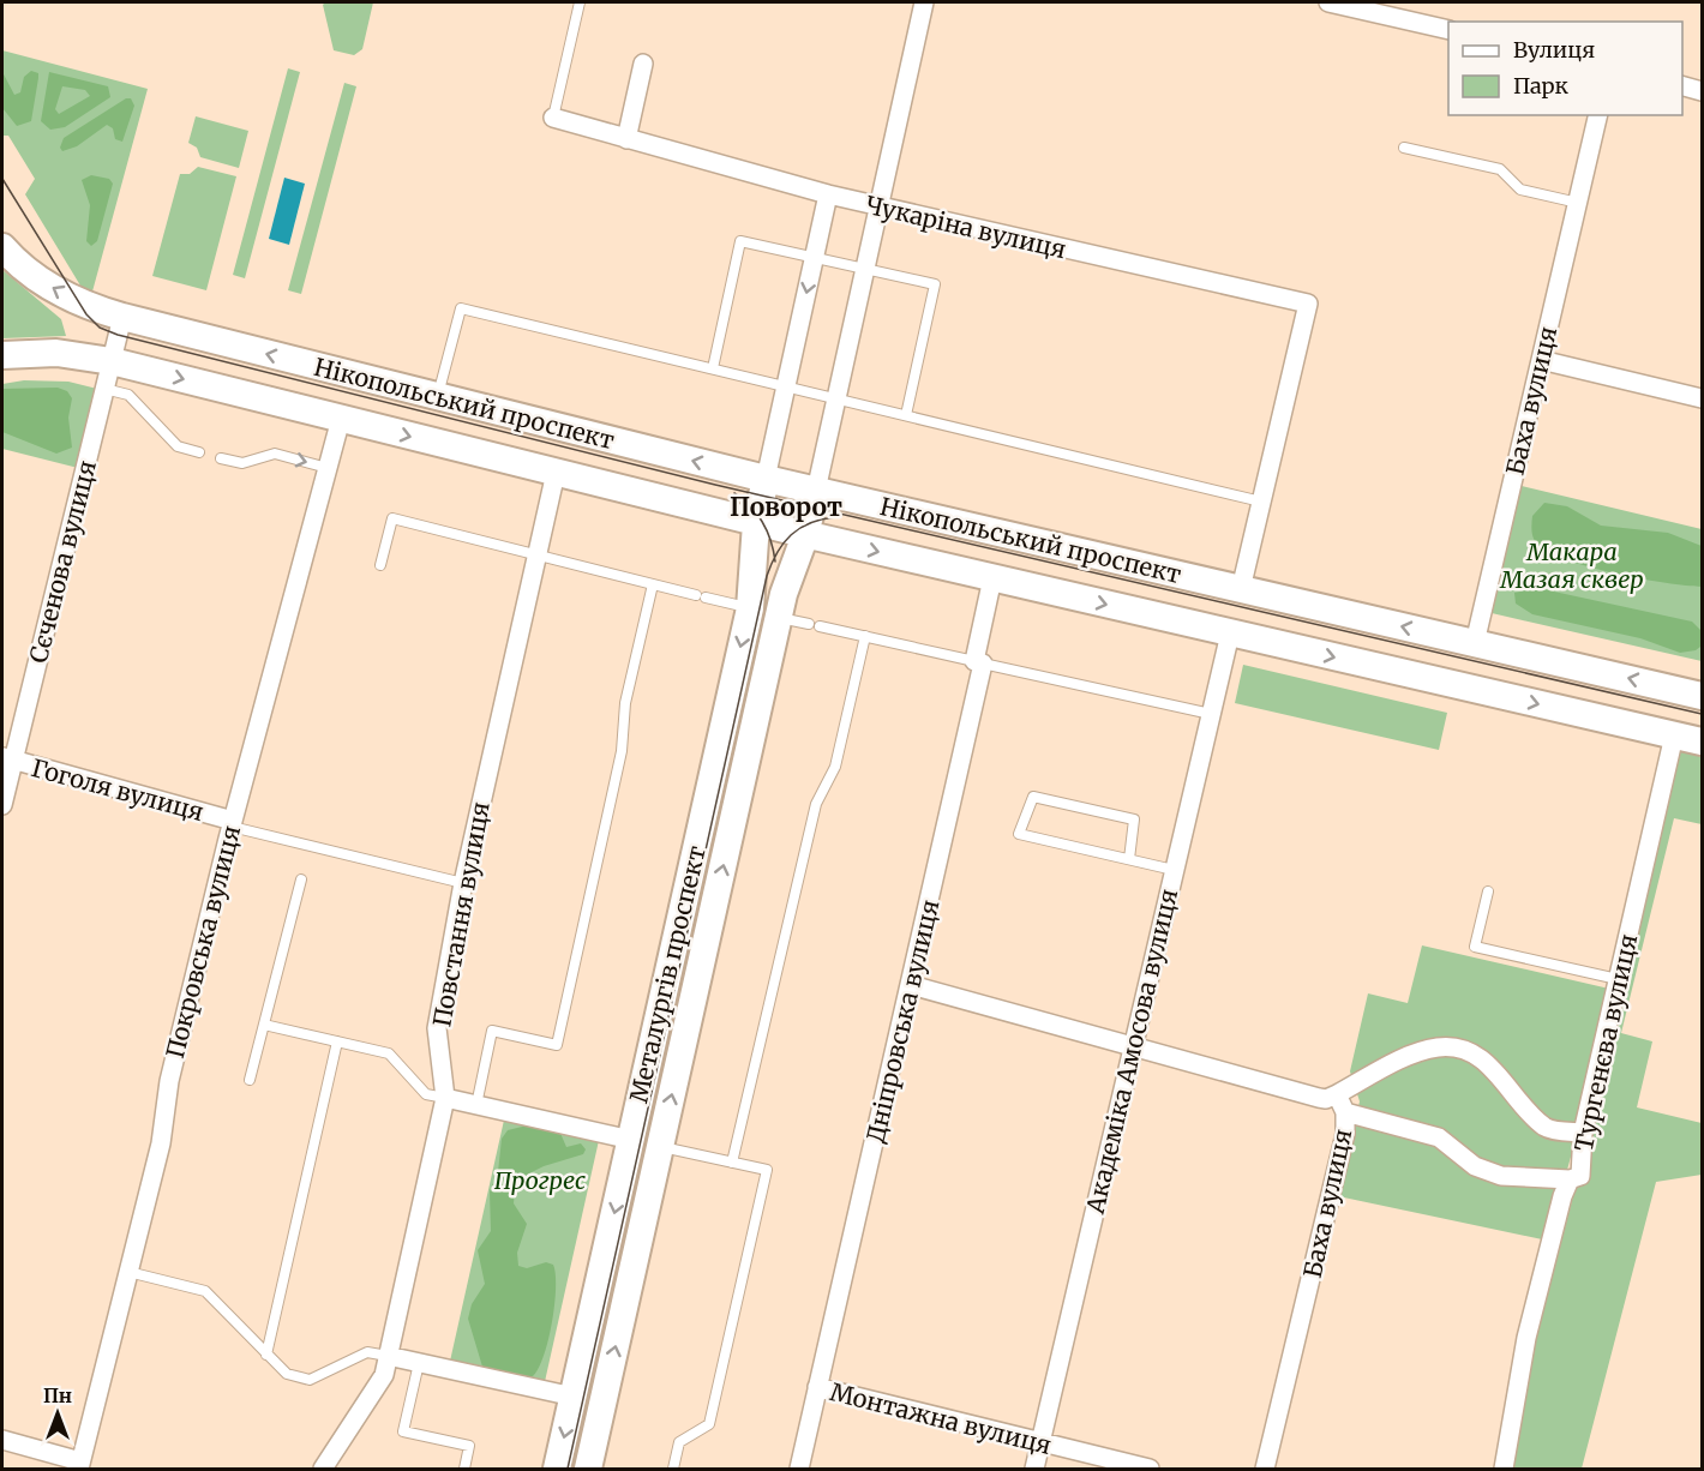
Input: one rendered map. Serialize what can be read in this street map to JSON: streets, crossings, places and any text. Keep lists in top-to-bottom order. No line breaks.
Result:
{"streets":{"main road":["Баха вулиця","Нікопольський проспект","Металургів проспект"],"street":["Чукаріна вулиця","Сєченова вулиця","Гоголя вулиця","Повстання вулиця","Покровська вулиця","Дніпровська вулиця","Тургенєва вулиця","Академіка Амосова вулиця","Монтажна вулиця"]},"crossings":[["Баха вулиця","Нікопольський проспект"],["Баха вулиця","Тургенєва вулиця"],["Нікопольський проспект","Сєченова вулиця"],["Нікопольський проспект","Повстання вулиця"],["Нікопольський проспект","Покровська вулиця"],["Нікопольський проспект","Металургів проспект"],["Нікопольський проспект","Дніпровська вулиця"],["Нікопольський проспект","Тургенєва вулиця"],["Нікопольський проспект","Академіка Амосова вулиця"],["Сєченова вулиця","Гоголя вулиця"],["Гоголя вулиця","Покровська вулиця"],["Дніпровська вулиця","Монтажна вулиця"],["Академіка Амосова вулиця","Монтажна вулиця"]],"districts":["Поворот"],"parks":["Макара Мазая сквер","Прогрес"],"legend":["Вулиця","Парк"],"north":"top"}
